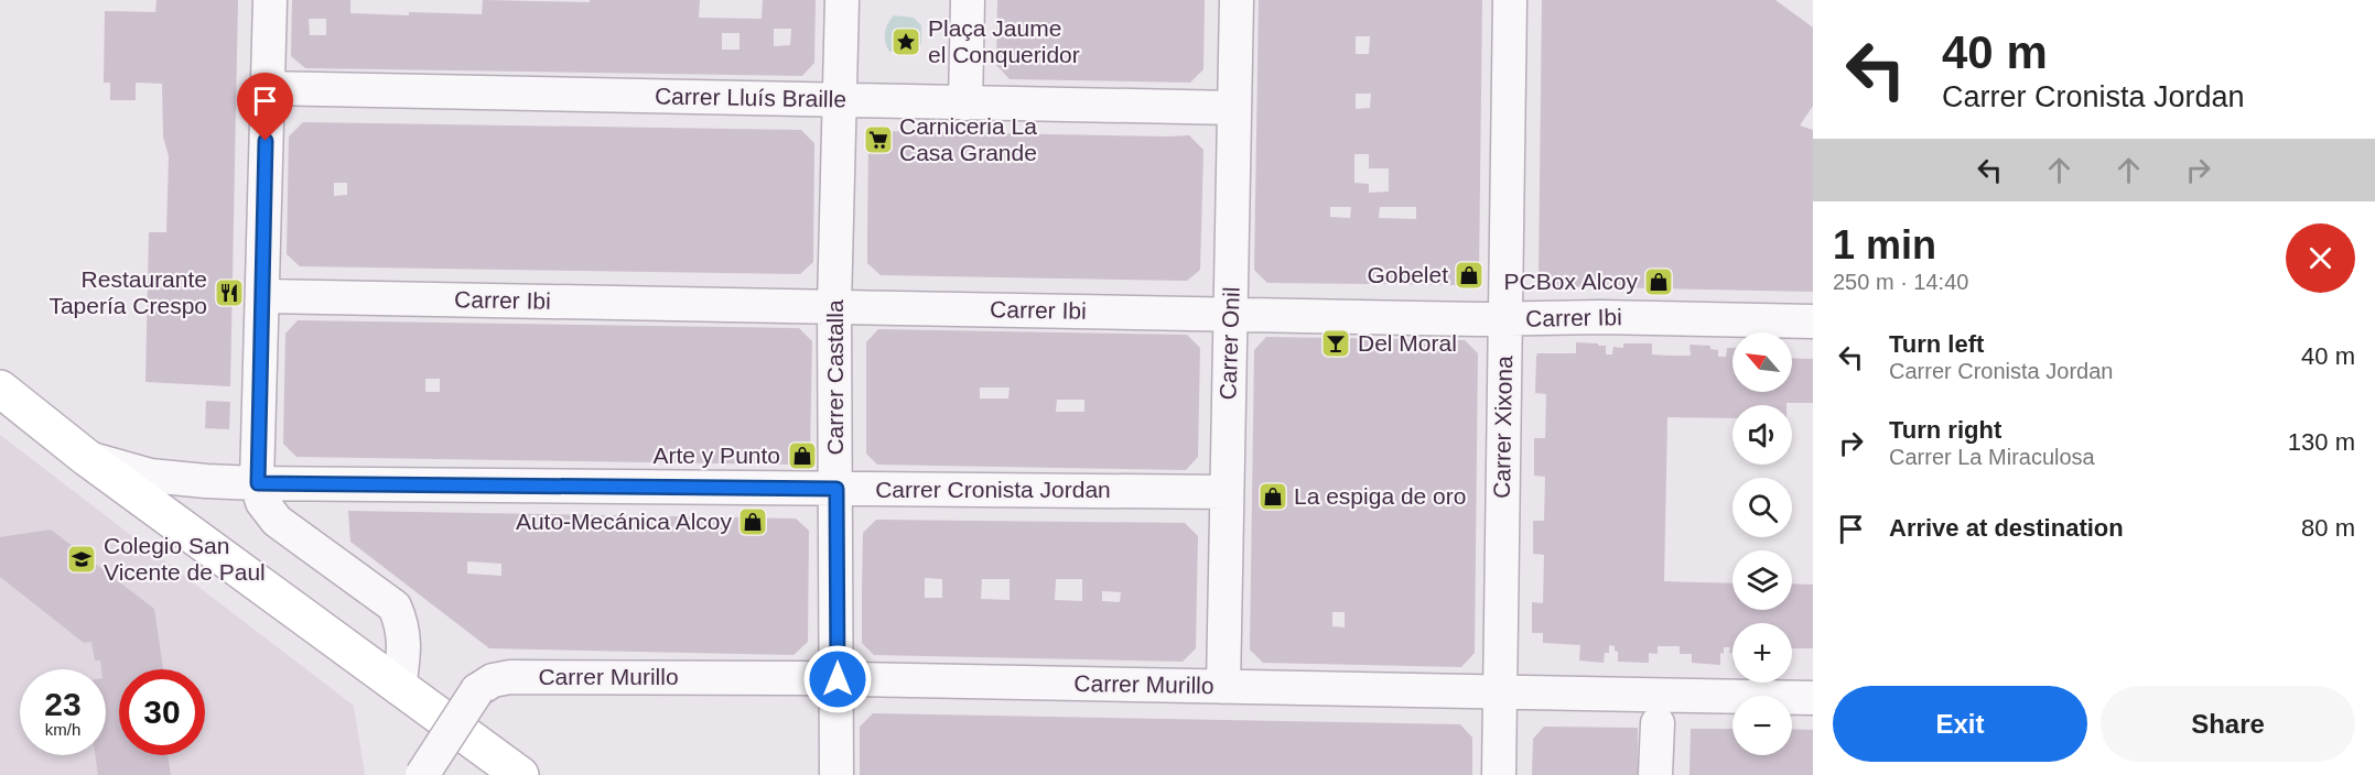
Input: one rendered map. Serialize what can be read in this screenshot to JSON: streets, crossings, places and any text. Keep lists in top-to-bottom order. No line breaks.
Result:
{"streets":{"street":["Carrer Lluís Braille","Carrer Ibi","Carrer Onil","Carrer Castalla","Carrer Xixona","Carrer Cronista Jordan","Carrer Murillo"]},"crossings":[["Carrer Lluís Braille","Carrer Onil"],["Carrer Lluís Braille","Carrer Castalla"],["Carrer Ibi","Carrer Onil"],["Carrer Ibi","Carrer Castalla"],["Carrer Ibi","Carrer Xixona"],["Carrer Onil","Carrer Cronista Jordan"],["Carrer Onil","Carrer Murillo"],["Carrer Castalla","Carrer Cronista Jordan"],["Carrer Castalla","Carrer Murillo"],["Carrer Xixona","Carrer Murillo"]],"places":{"place":["Plaça Jaume el Conqueridor"],"supermarket":["Carniceria La Casa Grande"],"shop":["Gobelet","PCBox Alcoy","Arte y Punto","La espiga de oro","Auto-Mecánica Alcoy"],"restaurant":["Restaurante Tapería Crespo"],"bar":["Del Moral"],"school or university":["Colegio San Vicente de Paul"]},"north":"top left","page":{"turn":["40 m","Carrer Cronista Jordan"],"heading":["1 min","250 m · 14:40"],"list":[{"name":"Turn left","note":"Carrer Cronista Jordan","value":"40 m"},{"name":"Turn right","note":"Carrer La Miraculosa","value":"130 m"},{"name":"Arrive at destination","value":"80 m"}],"map_buttons":["+","−"],"speed":"23 km/h","limit":"30","buttons":["Exit","Share"]}}
